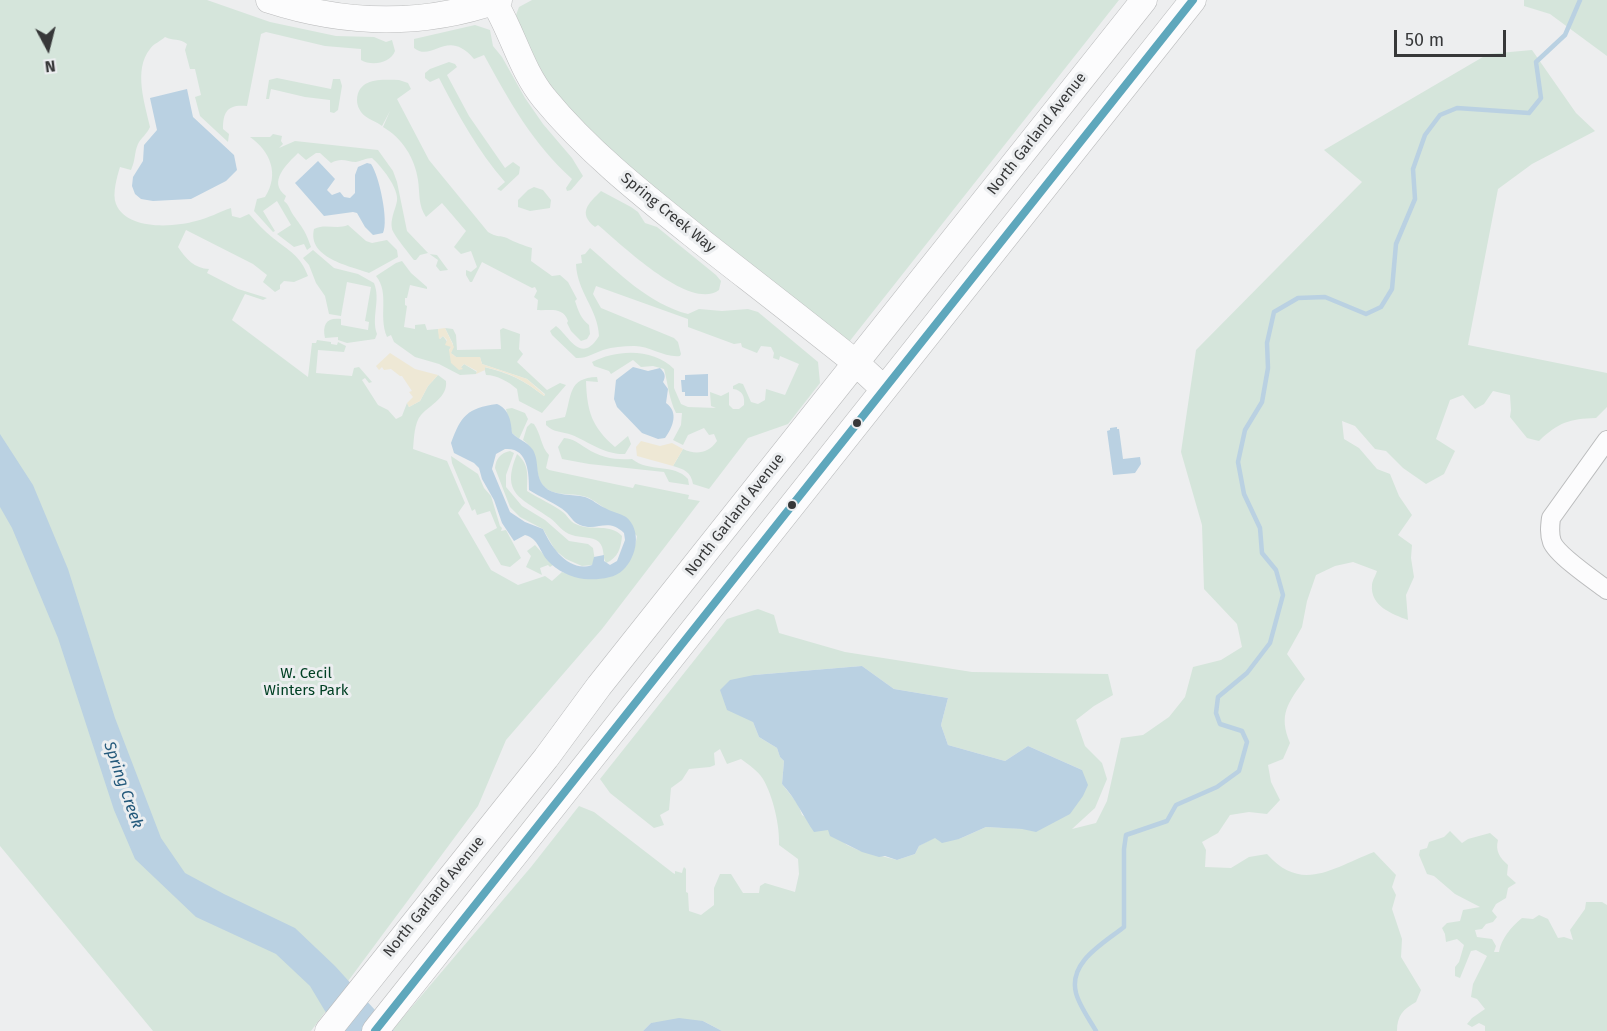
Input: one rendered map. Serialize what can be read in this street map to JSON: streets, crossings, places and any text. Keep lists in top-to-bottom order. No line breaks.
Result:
{"streets":{"main road":["North Garland Avenue","Spring Creek Way"]},"crossings":[["North Garland Avenue","Spring Creek Way"]],"water":["Spring Creek"],"parks":["W. Cecil Winters Park"],"scale_bar":"50 m","north":"bottom"}
